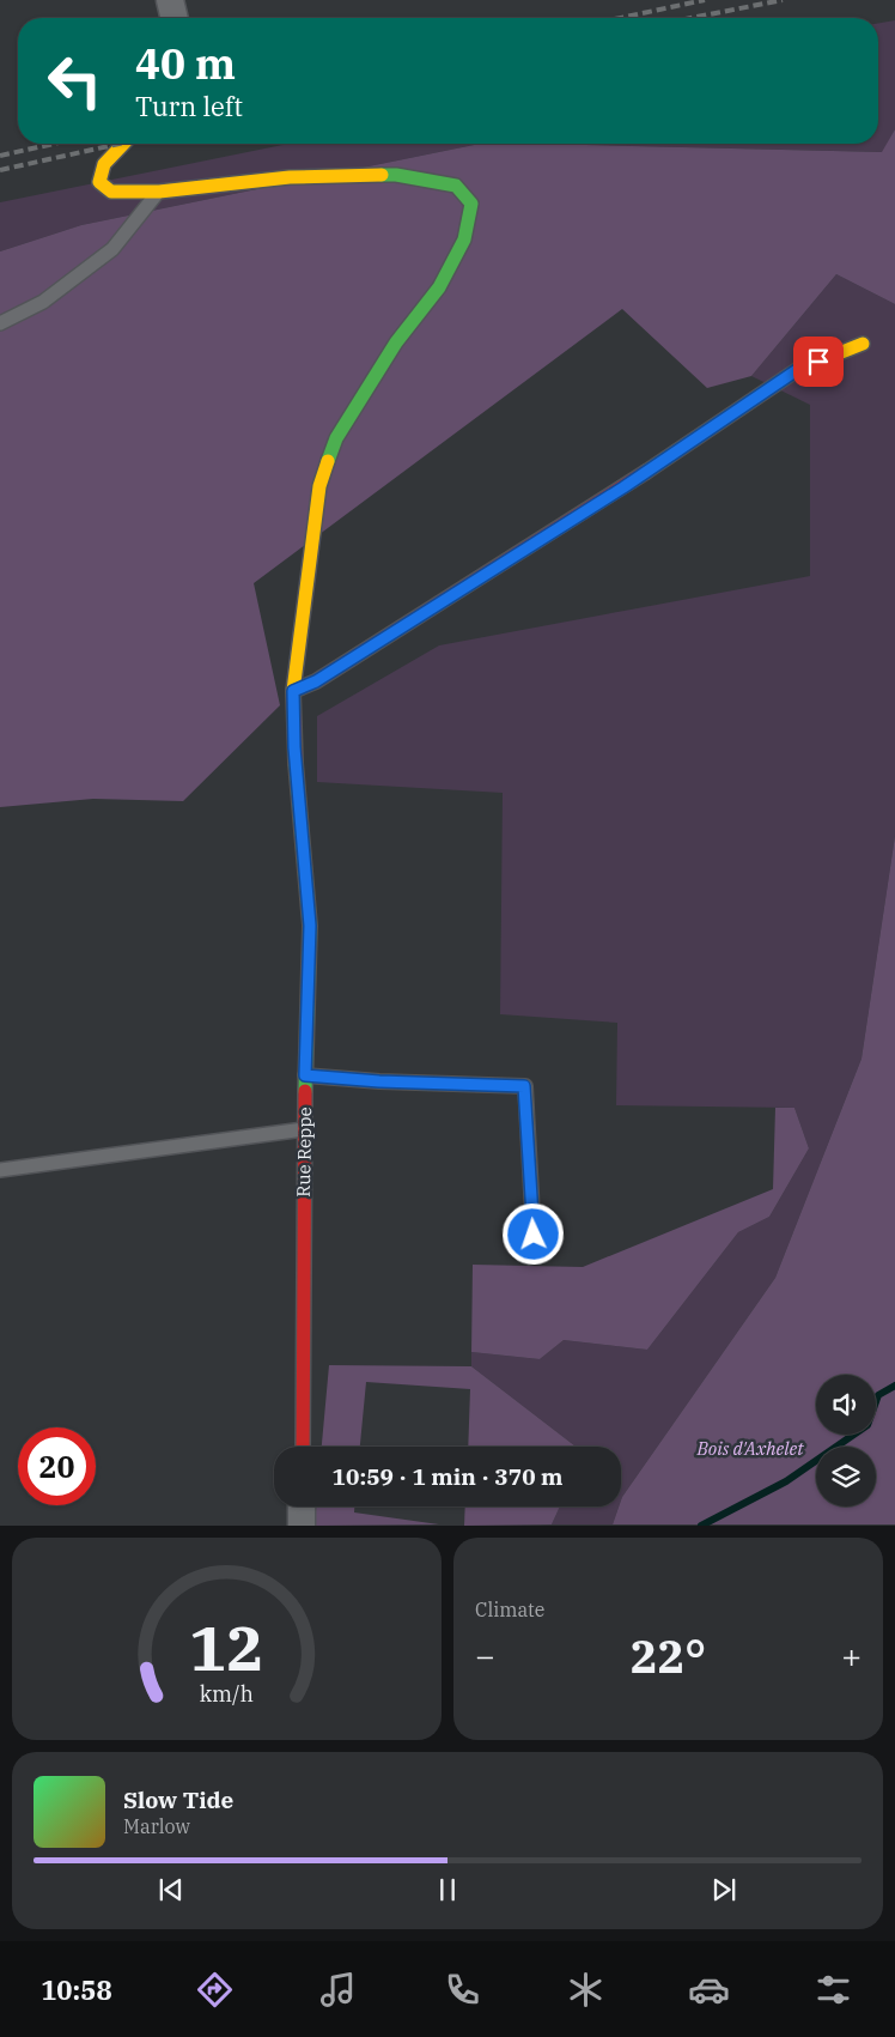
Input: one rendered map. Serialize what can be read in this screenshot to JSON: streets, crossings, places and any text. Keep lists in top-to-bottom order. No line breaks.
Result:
{"streets":{"street":["Rue Reppe"]},"parks":["Bois d'Axhelet"],"page":{"turn":["40 m","Turn left"],"limit":"20","trip":"10:59 · 1 min · 370 m","tile":"Climate","heat":["−","22°","+"],"song":["Slow Tide","Marlow"],"tabs":"10:58","gauge":["12","km/h"]}}
